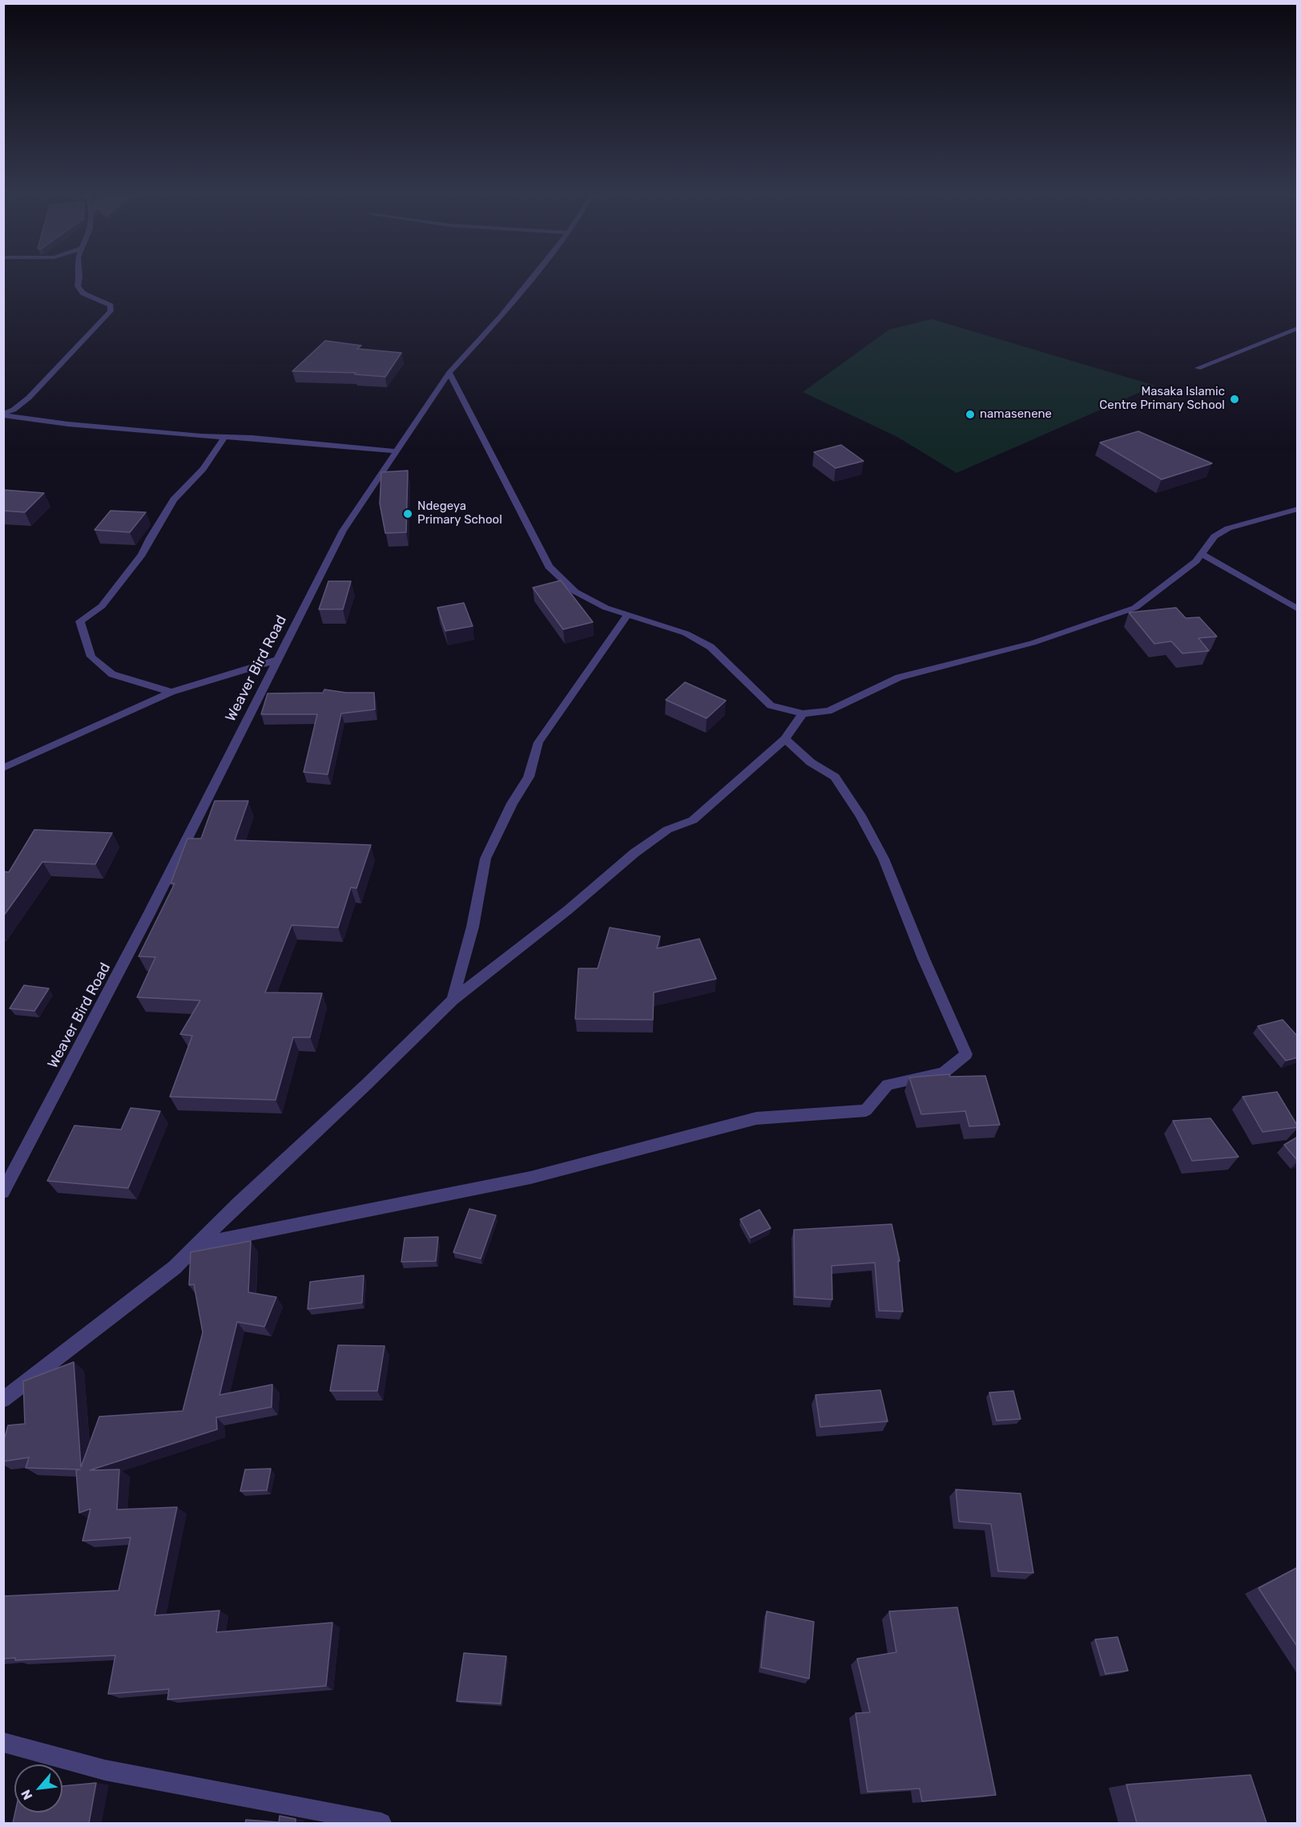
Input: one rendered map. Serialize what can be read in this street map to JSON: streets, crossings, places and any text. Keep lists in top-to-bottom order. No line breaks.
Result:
{"streets":{"street":["Weaver Bird Road"]},"places":["Masaka Islamic Centre Primary School","namasenene","Ndegeya Primary School"],"north":"bottom left"}
